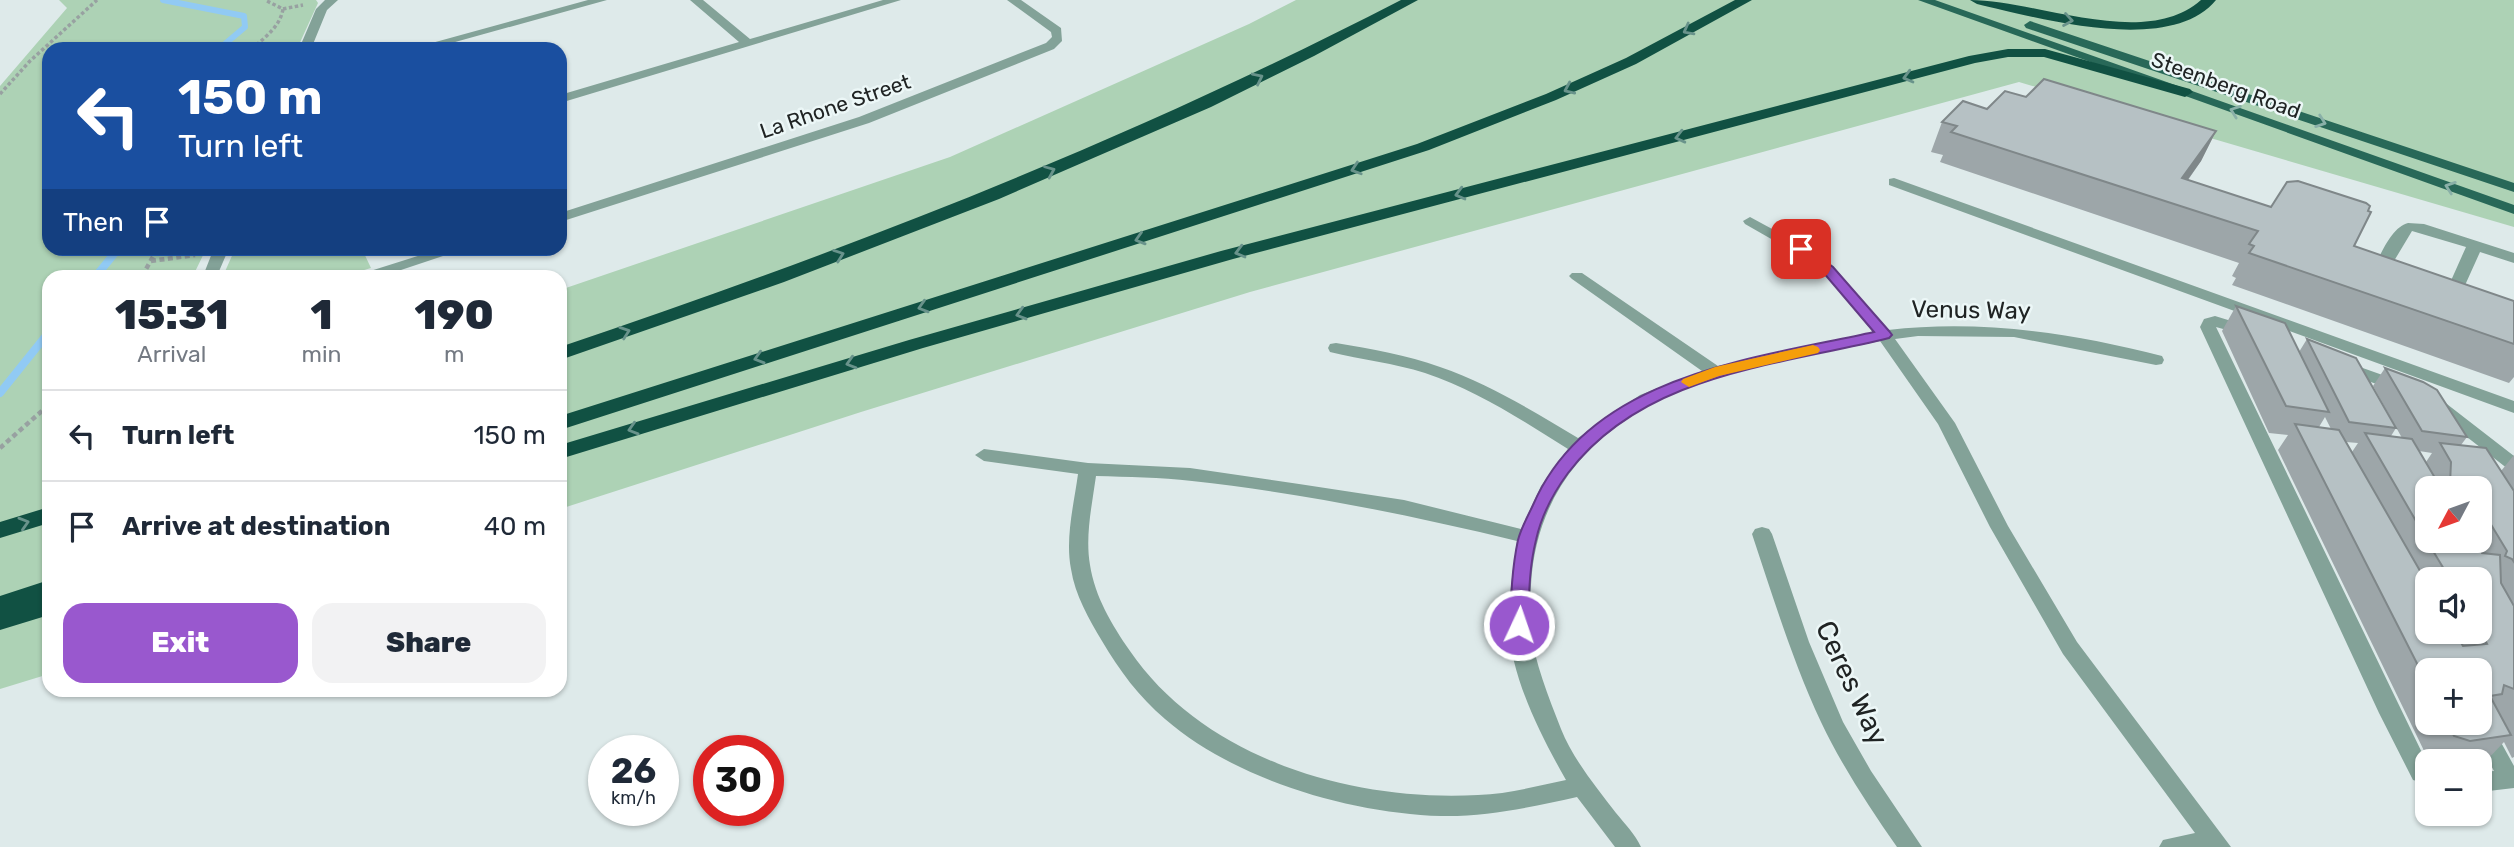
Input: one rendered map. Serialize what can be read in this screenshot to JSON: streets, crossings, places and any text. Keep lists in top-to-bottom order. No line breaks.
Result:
{"streets":{"main road":["Steenberg Road"],"street":["La Rhone Street","Venus Way","Ceres Way"]},"north":"bottom left","page":{"turn":["150 m","Turn left"],"then":"Then","eta":["15:31","Arrival","1","min","190","m"],"list":[{"name":"Turn left","value":"150 m"},{"name":"Arrive at destination","value":"40 m"}],"map_buttons":["+","−"],"buttons":["Exit","Share"],"speed":"26 km/h","limit":"30"}}
